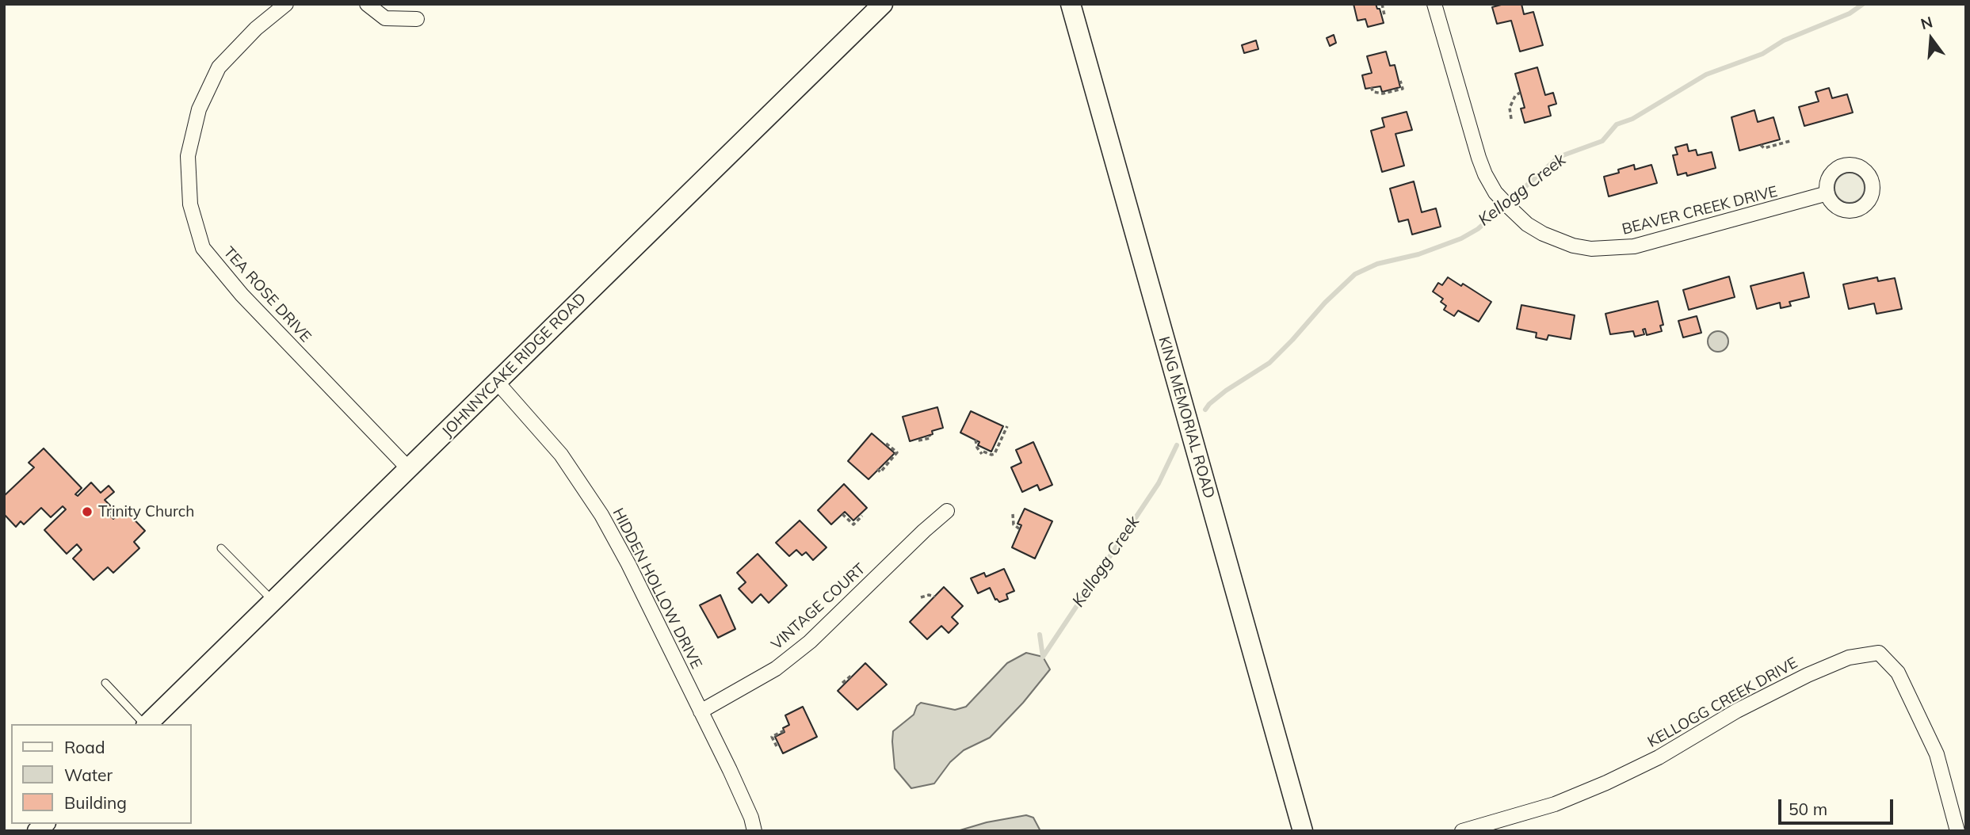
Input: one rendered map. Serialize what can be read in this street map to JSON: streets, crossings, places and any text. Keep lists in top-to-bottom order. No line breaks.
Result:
{"streets":{"main road":["JOHNNYCAKE RIDGE ROAD","KING MEMORIAL ROAD"],"street":["BEAVER CREEK DRIVE","TEA ROSE DRIVE","HIDDEN HOLLOW DRIVE","VINTAGE COURT","KELLOGG CREEK DRIVE"]},"crossings":[["TEA ROSE DRIVE","JOHNNYCAKE RIDGE ROAD"],["JOHNNYCAKE RIDGE ROAD","HIDDEN HOLLOW DRIVE"],["HIDDEN HOLLOW DRIVE","VINTAGE COURT"]],"water":["Kellogg Creek"],"places":["Trinity Church"],"legend":["Road","Water","Building"],"scale_bar":"50 m","north":"top"}
